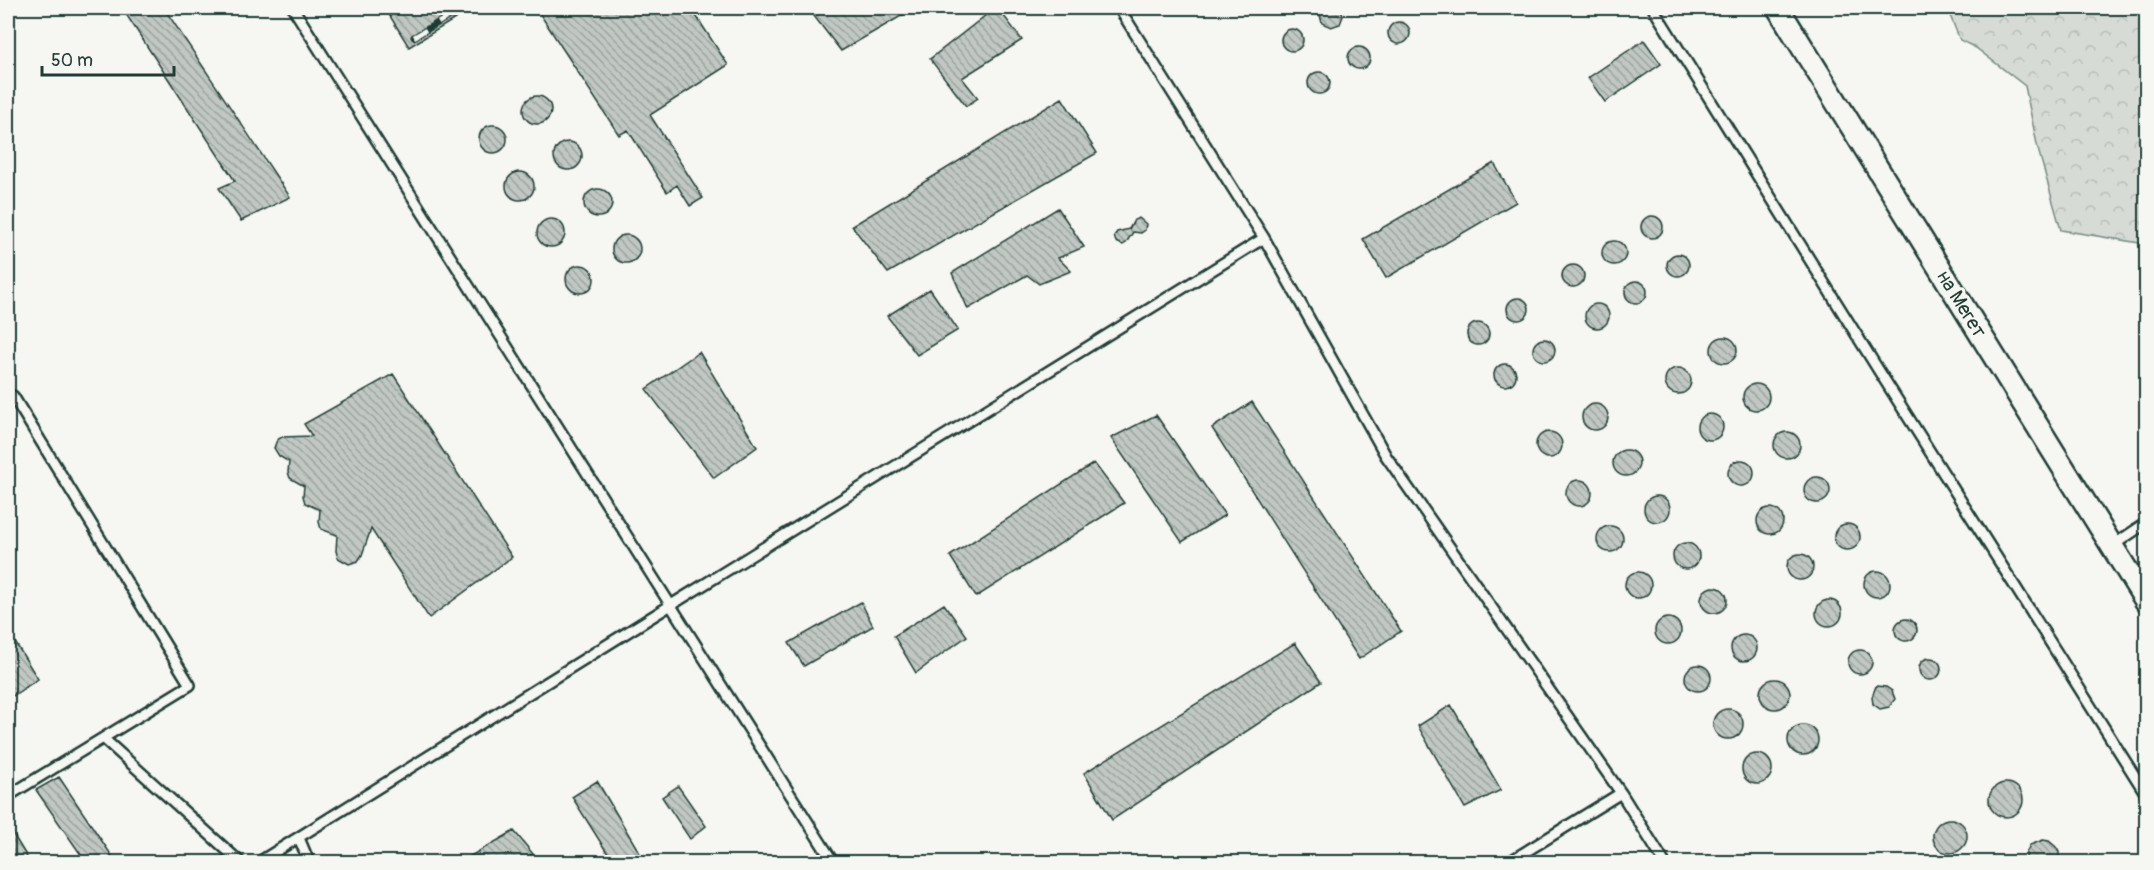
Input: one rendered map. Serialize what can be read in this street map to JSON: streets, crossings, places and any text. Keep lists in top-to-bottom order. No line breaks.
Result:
{"streets":{"street":["на Мегет"]},"scale_bar":"50 m"}
